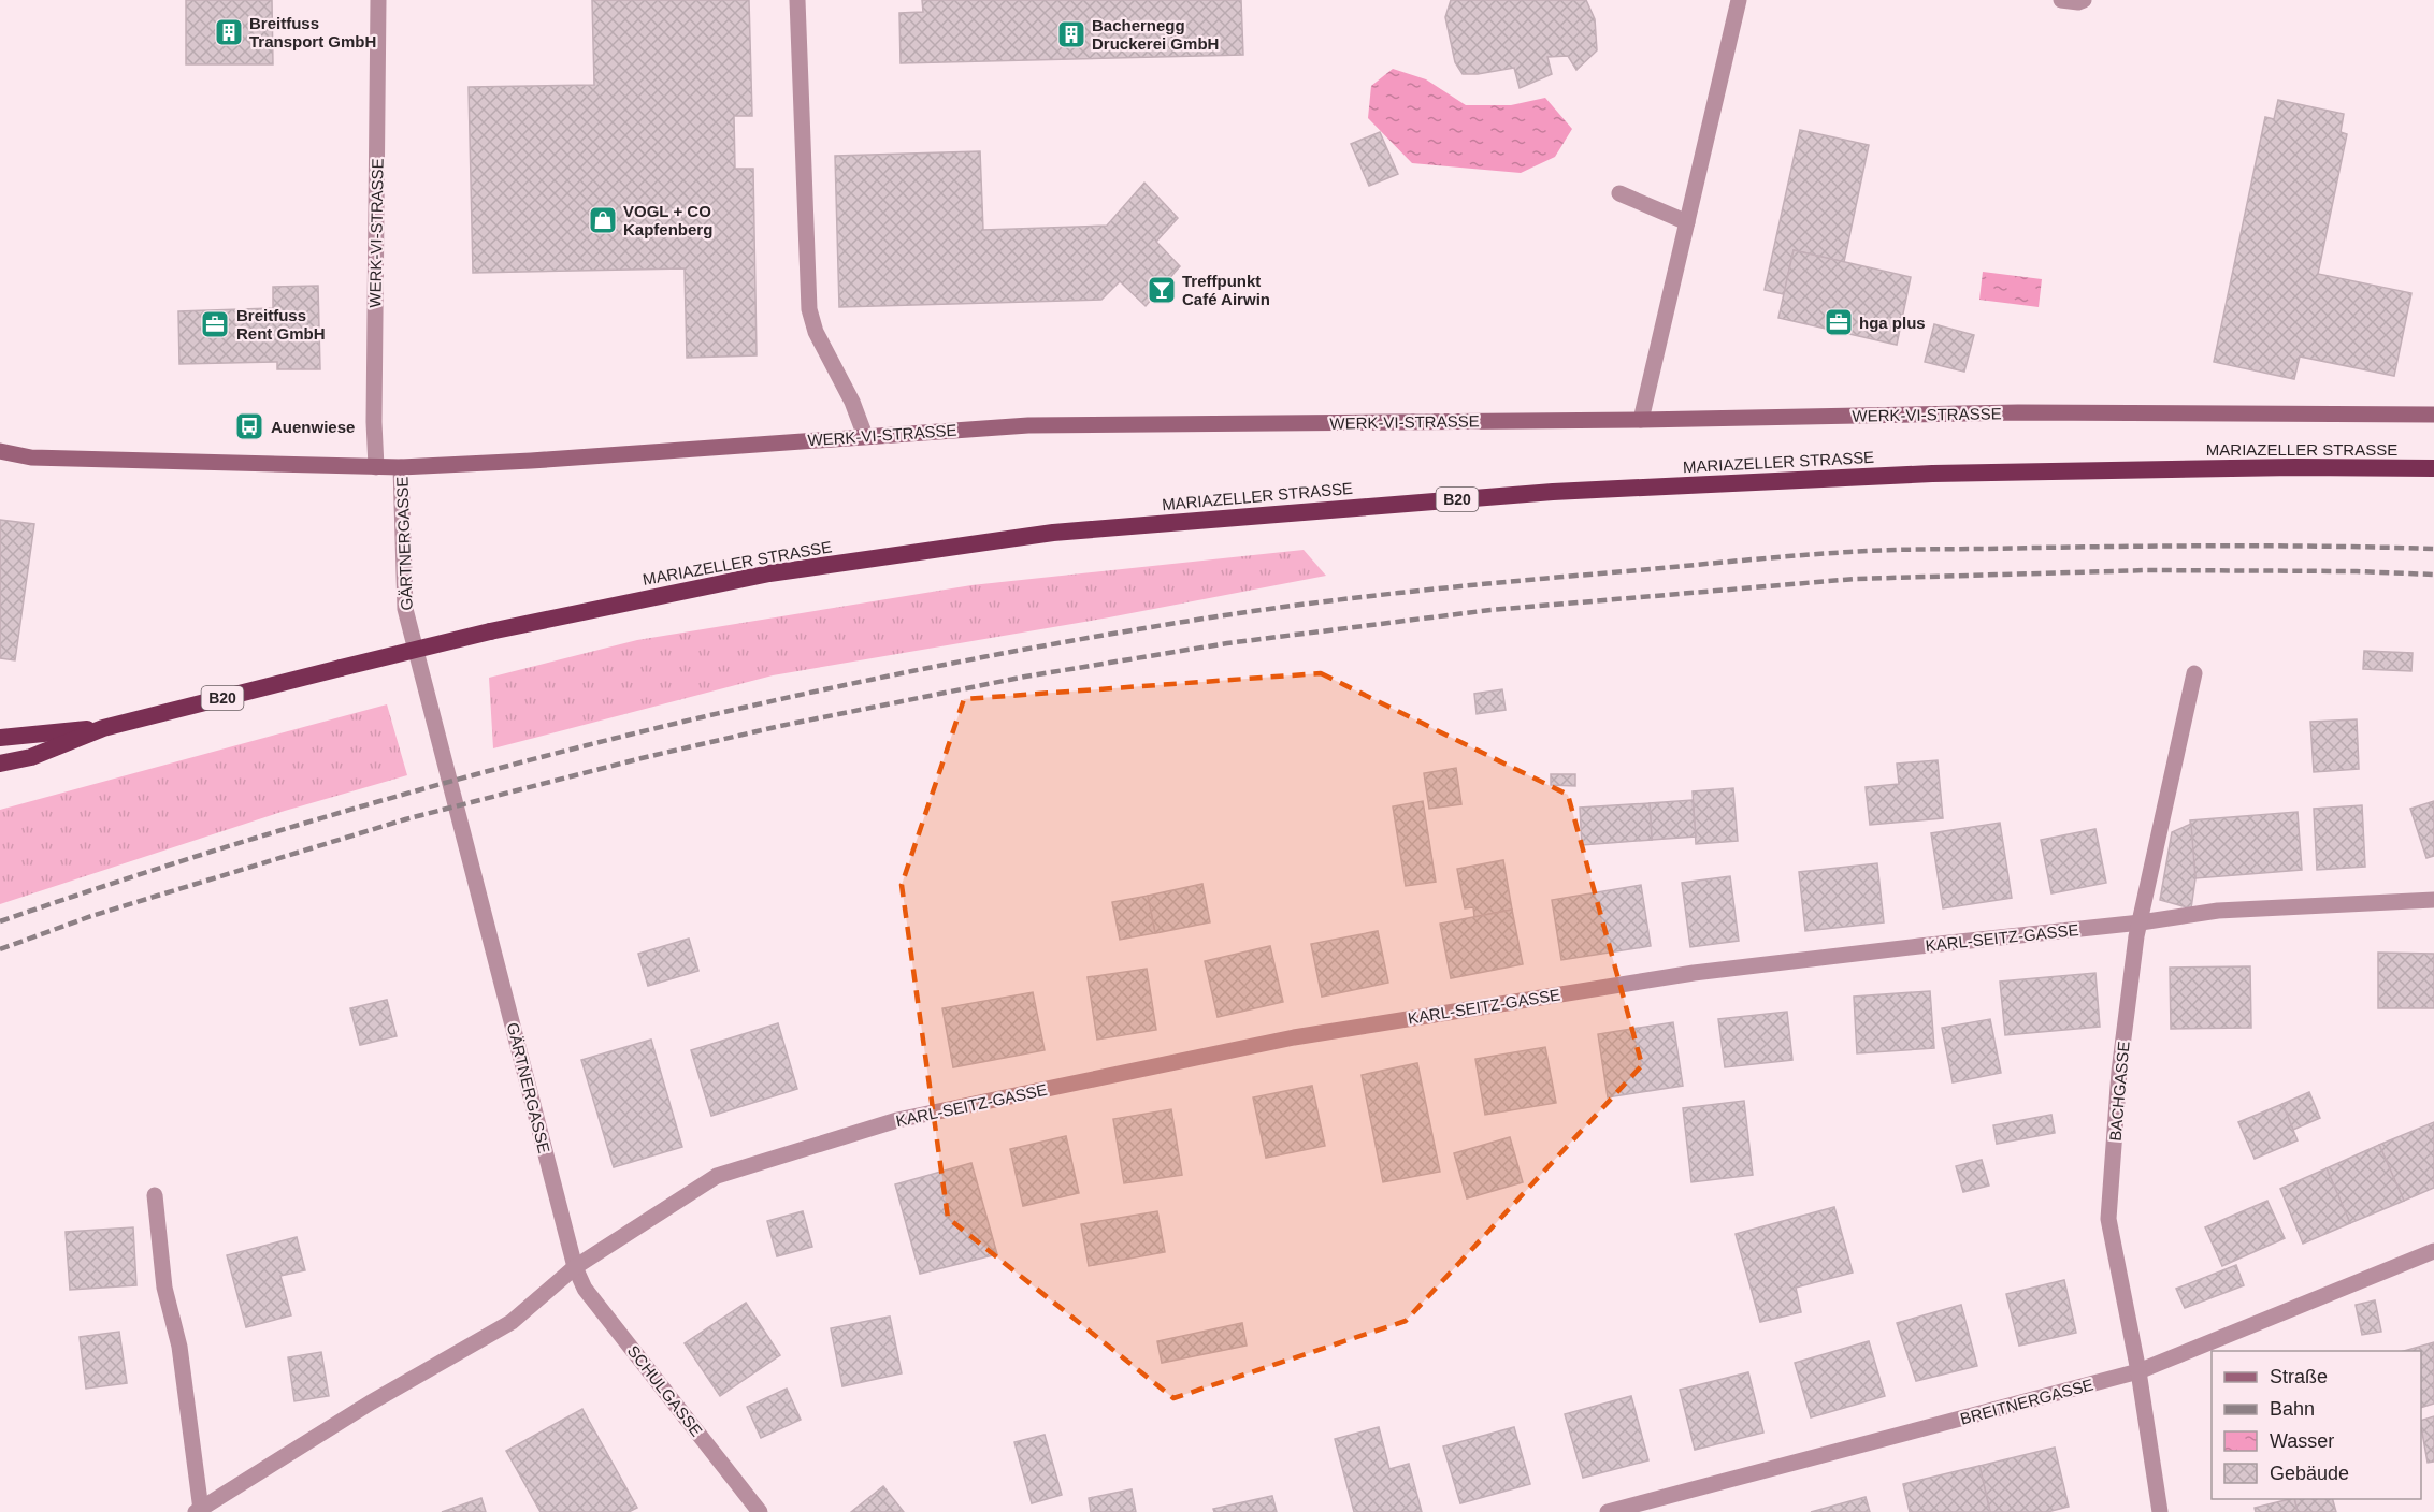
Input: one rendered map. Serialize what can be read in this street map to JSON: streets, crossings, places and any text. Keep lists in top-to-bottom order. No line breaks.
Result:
{"streets":{"highway":["MARIAZELLER STRASSE","B20"],"main road":["WERK-VI-STRASSE"],"street":["GÄRTNERGASSE","KARL-SEITZ-GASSE","BACHGASSE","SCHULGASSE","BREITNERGASSE"]},"crossings":[["WERK-VI-STRASSE","GÄRTNERGASSE"],["GÄRTNERGASSE","KARL-SEITZ-GASSE"],["GÄRTNERGASSE","SCHULGASSE"],["KARL-SEITZ-GASSE","BACHGASSE"],["KARL-SEITZ-GASSE","SCHULGASSE"],["BACHGASSE","BREITNERGASSE"]],"places":{"building":["Breitfuss Transport GmbH","Bachernegg Druckerei GmbH"],"shop":["VOGL + CO Kapfenberg"],"bar":["Treffpunkt Café Airwin"],"office":["hga plus","Breitfuss Rent GmbH"],"bus stop":["Auenwiese"]},"legend":["Straße","Bahn","Wasser","Gebäude"]}
